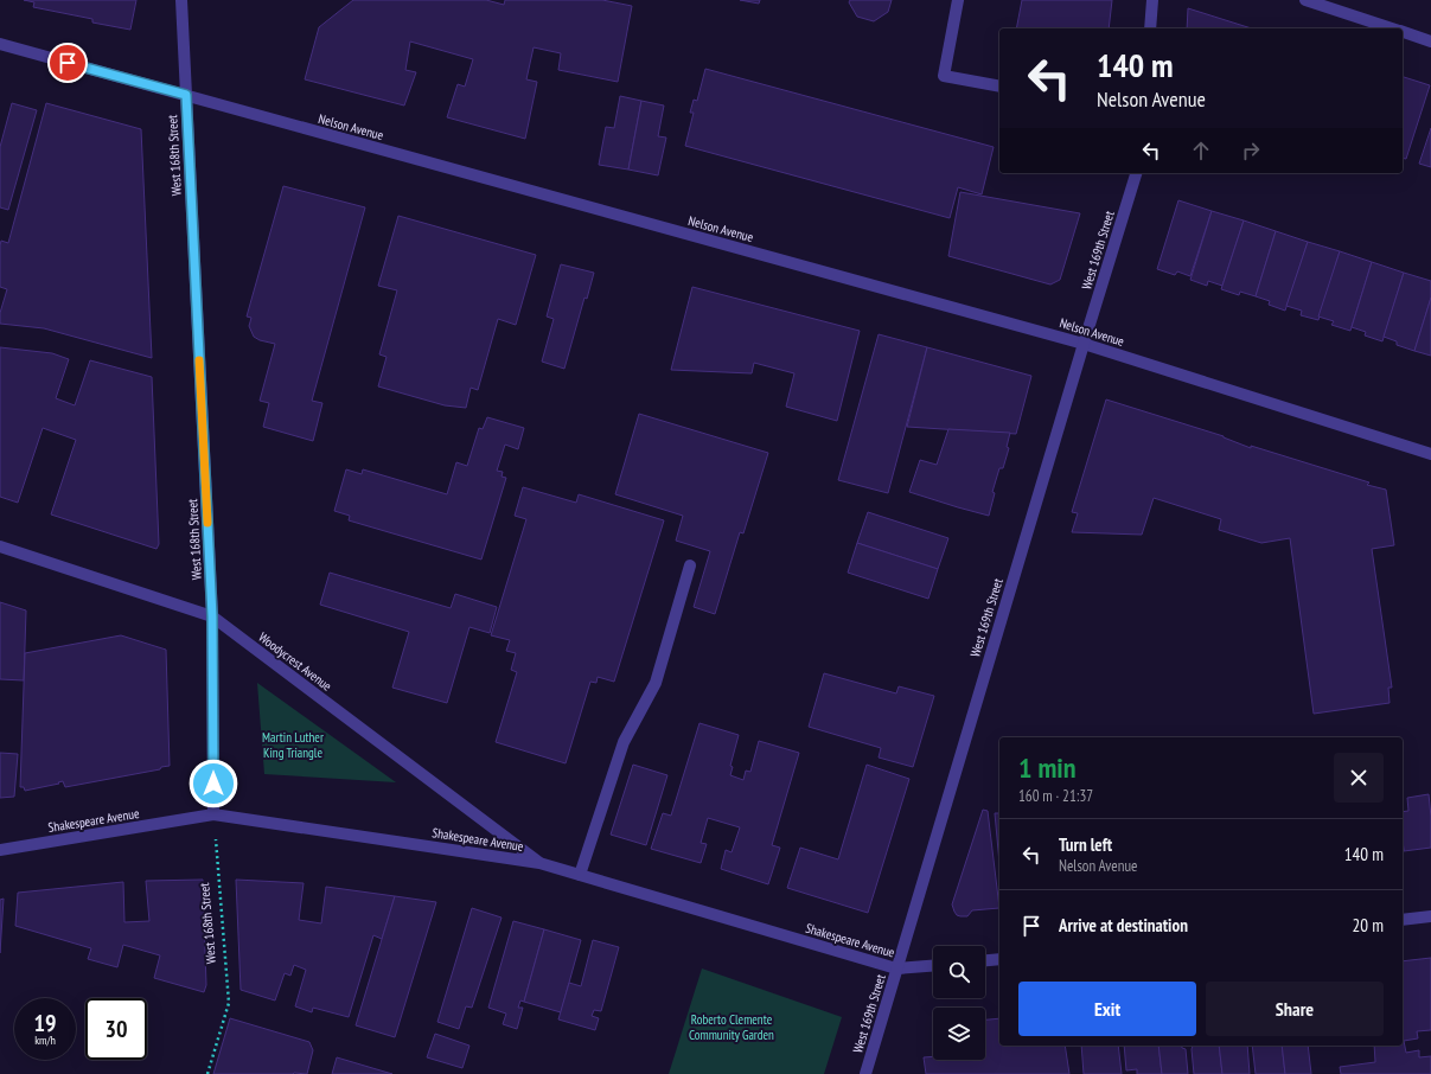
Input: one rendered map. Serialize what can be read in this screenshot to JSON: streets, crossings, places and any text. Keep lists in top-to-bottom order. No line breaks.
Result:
{"streets":{"street":["Nelson Avenue","West 168th Street","West 169th Street","Woodycrest Avenue","Shakespeare Avenue"]},"crossings":[["Nelson Avenue","West 168th Street"],["Nelson Avenue","West 169th Street"],["West 168th Street","Woodycrest Avenue"],["West 168th Street","Shakespeare Avenue"],["West 169th Street","Shakespeare Avenue"],["Woodycrest Avenue","Shakespeare Avenue"]],"parks":["Martin Luther King Triangle","Roberto Clemente Community Garden"],"page":{"turn":["140 m","Nelson Avenue"],"heading":["1 min","160 m · 21:37"],"list":[{"name":"Turn left","note":"Nelson Avenue","value":"140 m"},{"name":"Arrive at destination","value":"20 m"}],"buttons":["Exit","Share"],"speed":"19 km/h","limit":"30"}}
